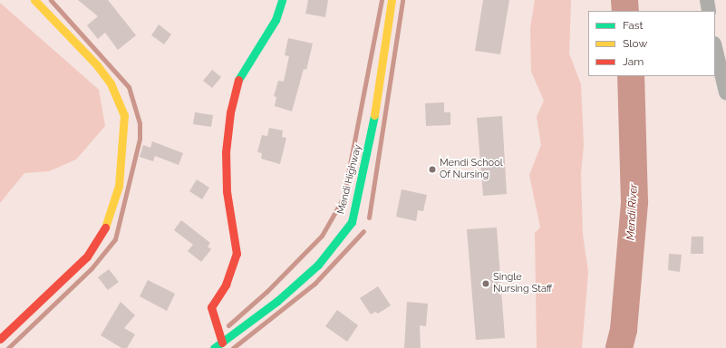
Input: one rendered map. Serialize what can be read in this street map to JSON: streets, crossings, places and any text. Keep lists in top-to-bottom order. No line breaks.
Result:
{"streets":{"street":["Mendi Highway"]},"water":["Mendi River"],"places":["Mendi School Of Nursing","Single Nursing Staff"],"legend":["Fast","Slow","Jam"]}
